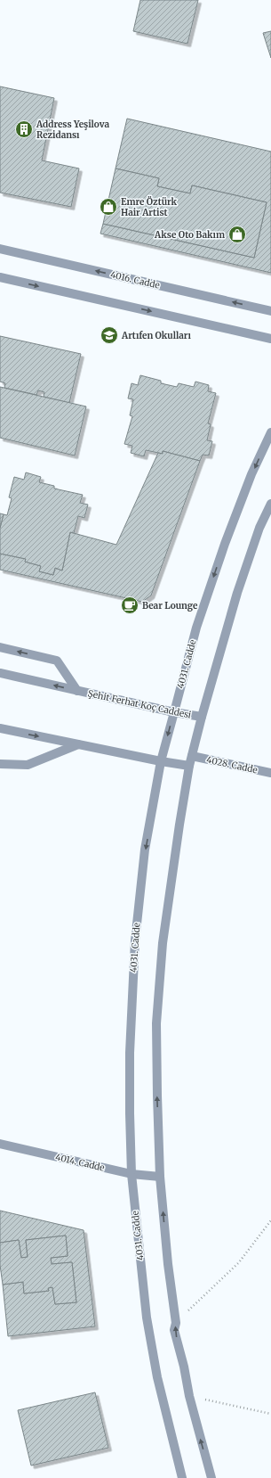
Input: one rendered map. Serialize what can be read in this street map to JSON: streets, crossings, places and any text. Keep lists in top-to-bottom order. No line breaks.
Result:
{"streets":{"street":["4016. Cadde","4031. Cadde","Şehit Ferhat Koç Caddesi","4028. Cadde","4014. Cadde"]},"crossings":[["4031. Cadde","Şehit Ferhat Koç Caddesi"],["4031. Cadde","4014. Cadde"]],"places":{"building":["Address Yeşilova Rezidansı"],"shop":["Emre Öztürk Hair Artist","Akse Oto Bakım"],"school or university":["Artıfen Okulları"],"cafe":["Bear Lounge"]}}
